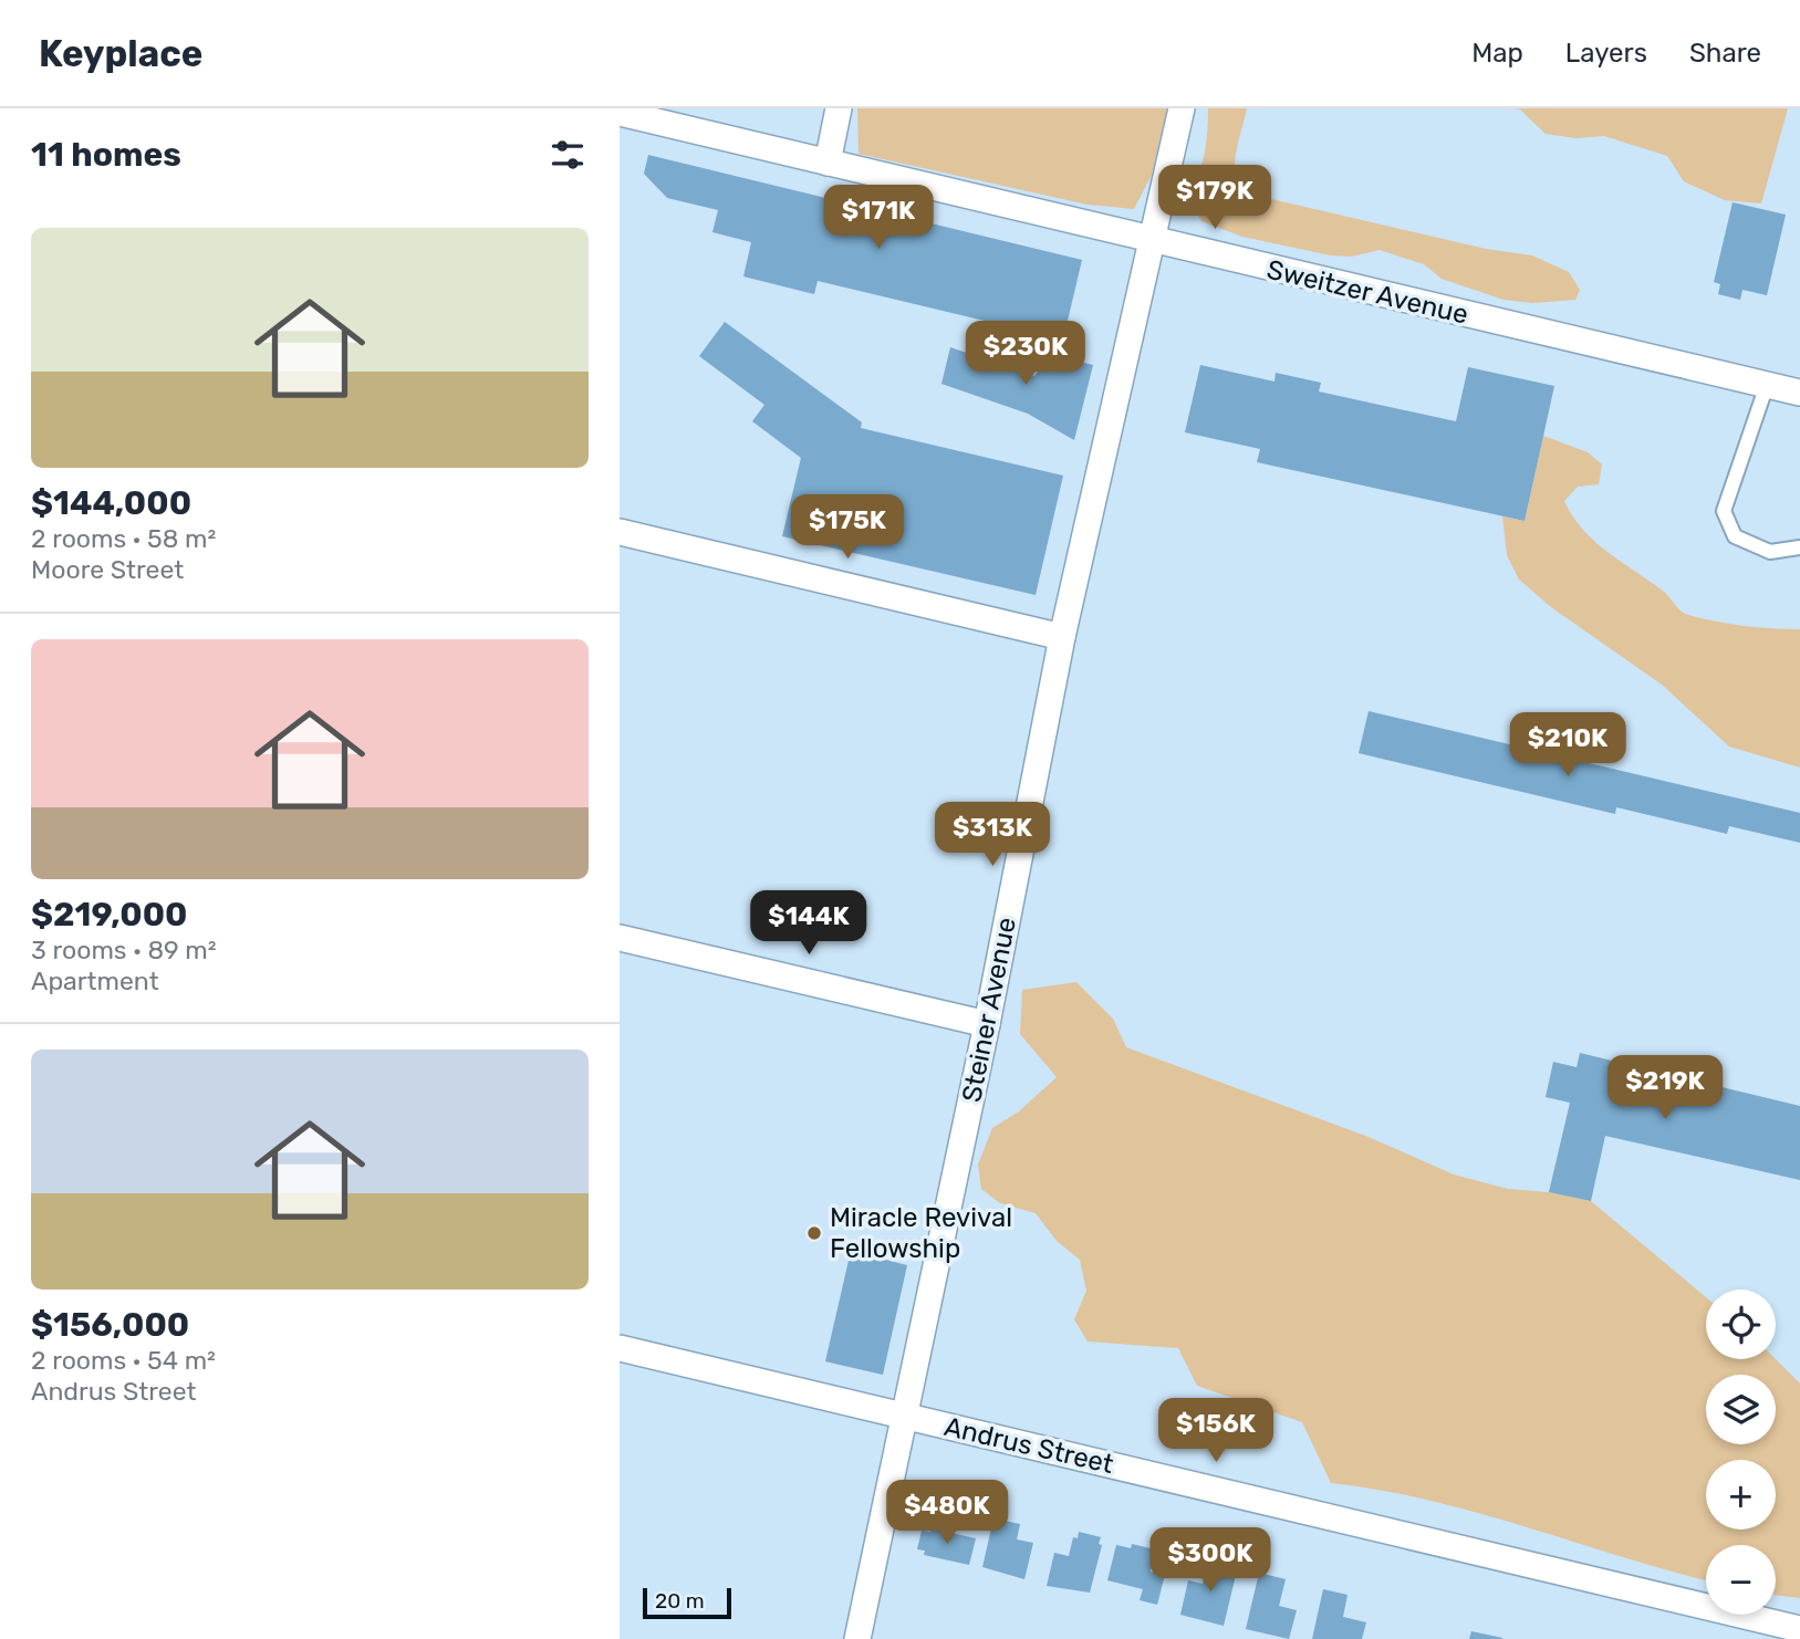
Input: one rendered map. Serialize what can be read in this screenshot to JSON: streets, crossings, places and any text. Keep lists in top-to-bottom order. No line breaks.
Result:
{"streets":{"street":["Sweitzer Avenue","Steiner Avenue","Andrus Street"]},"crossings":[["Sweitzer Avenue","Steiner Avenue"],["Steiner Avenue","Andrus Street"]],"places":["Miracle Revival Fellowship"],"scale_bar":"20 m","page":{"header":"Keyplace","nav":["Map","Layers","Share"],"heading":"11 homes","price":["$179K","$171K","$230K","$175K","$210K","$313K","$144K","$219K","$156K","$480K","$300K"],"list":[{"name":"$144,000","note":"2 rooms · 58 m² · Moore Street"},{"name":"$219,000","note":"3 rooms · 89 m² · Apartment"},{"name":"$156,000","note":"2 rooms · 54 m² · Andrus Street"}],"map_buttons":["+","−"],"scale":"20 m"}}
